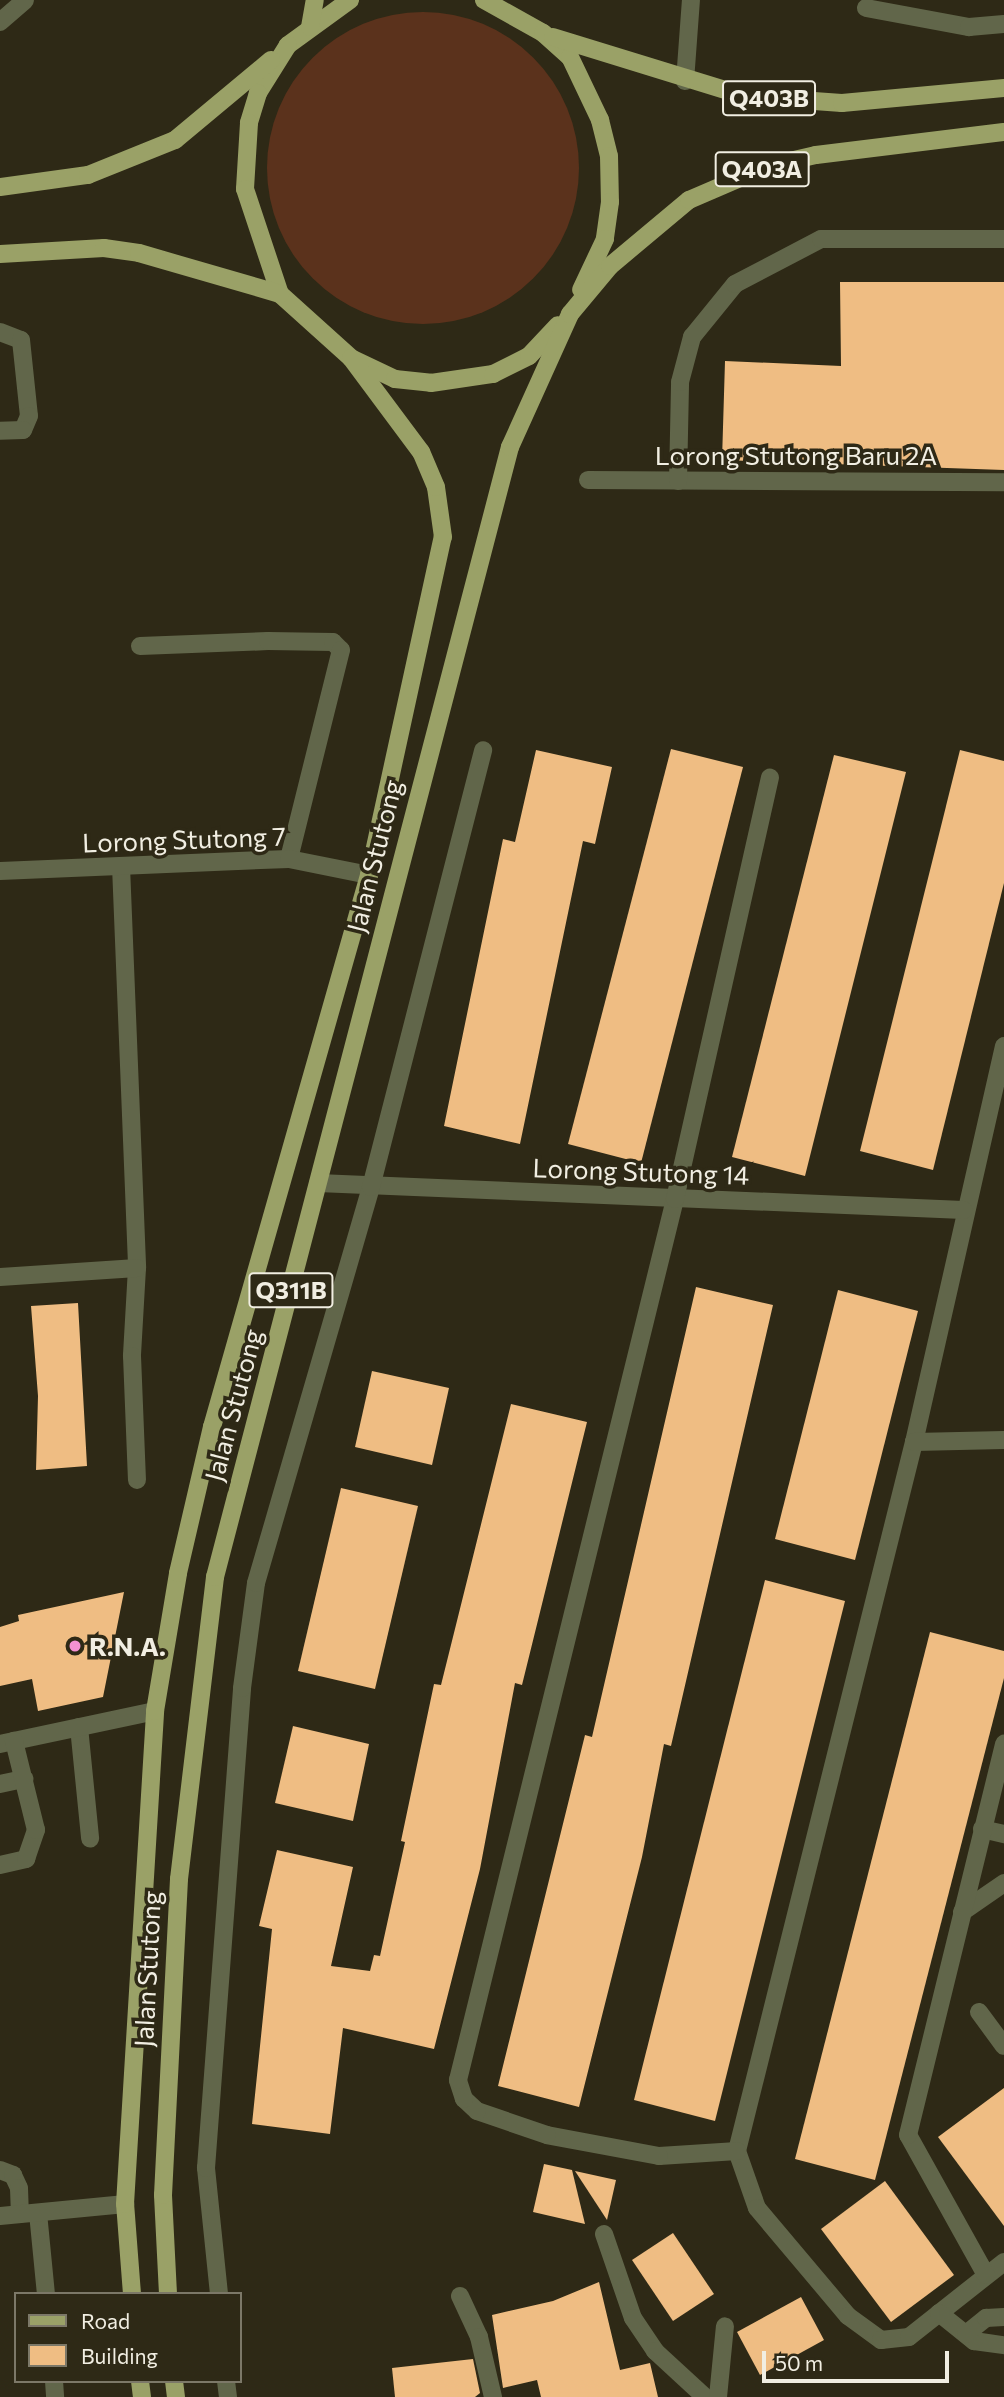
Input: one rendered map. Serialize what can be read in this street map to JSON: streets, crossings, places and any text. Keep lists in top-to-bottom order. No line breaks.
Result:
{"streets":{"main road":["Q403B","Q403A","Jalan Stutong","Q311B"],"street":["Lorong Stutong Baru 2A","Lorong Stutong 7","Lorong Stutong 14"]},"crossings":[["Q403A","Jalan Stutong"],["Lorong Stutong 7","Jalan Stutong"],["Jalan Stutong","Lorong Stutong 14"]],"places":["R.N.A."],"legend":["Road","Building"],"scale_bar":"50 m"}
